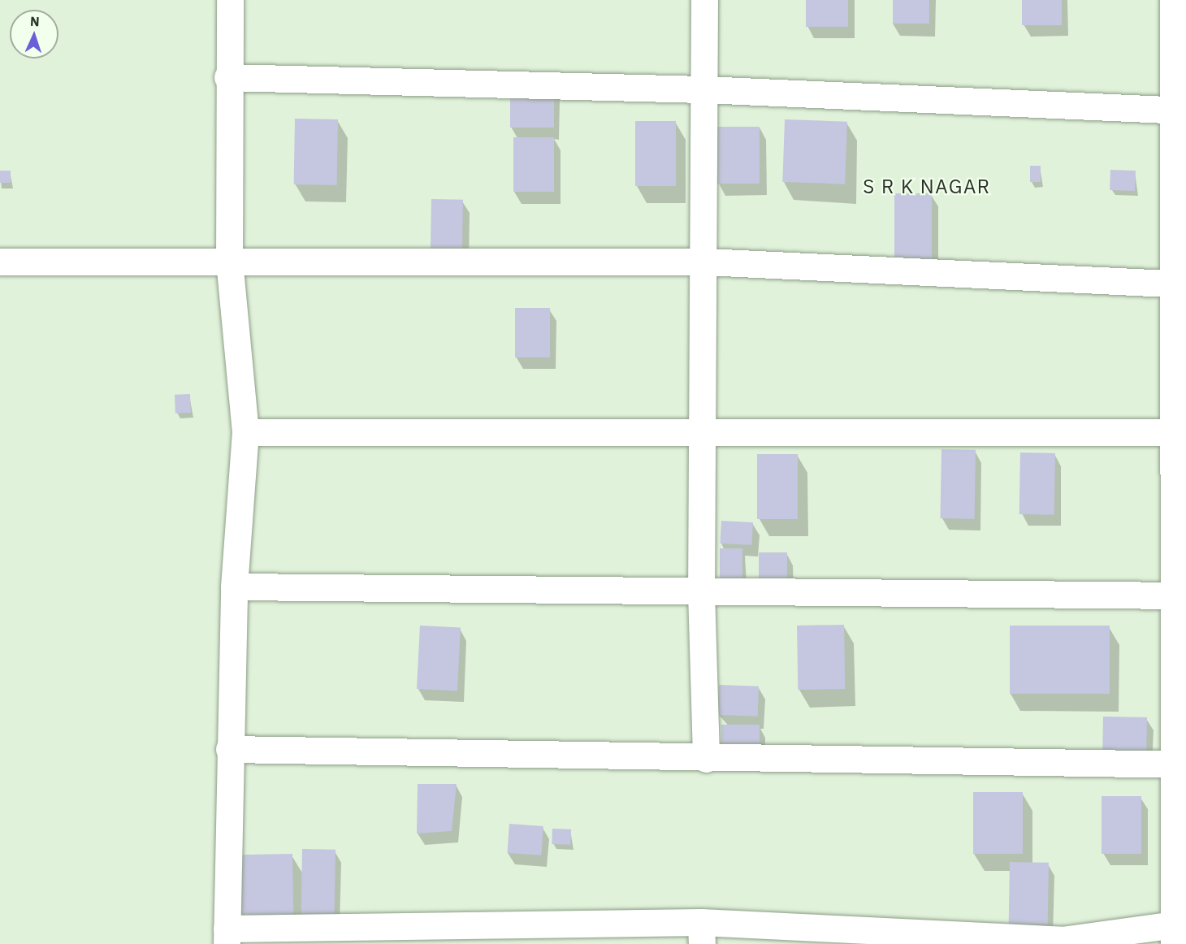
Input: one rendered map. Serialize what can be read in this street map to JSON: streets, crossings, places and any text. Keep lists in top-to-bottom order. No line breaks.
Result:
{"districts":["S R K NAGAR"],"north":"top"}
